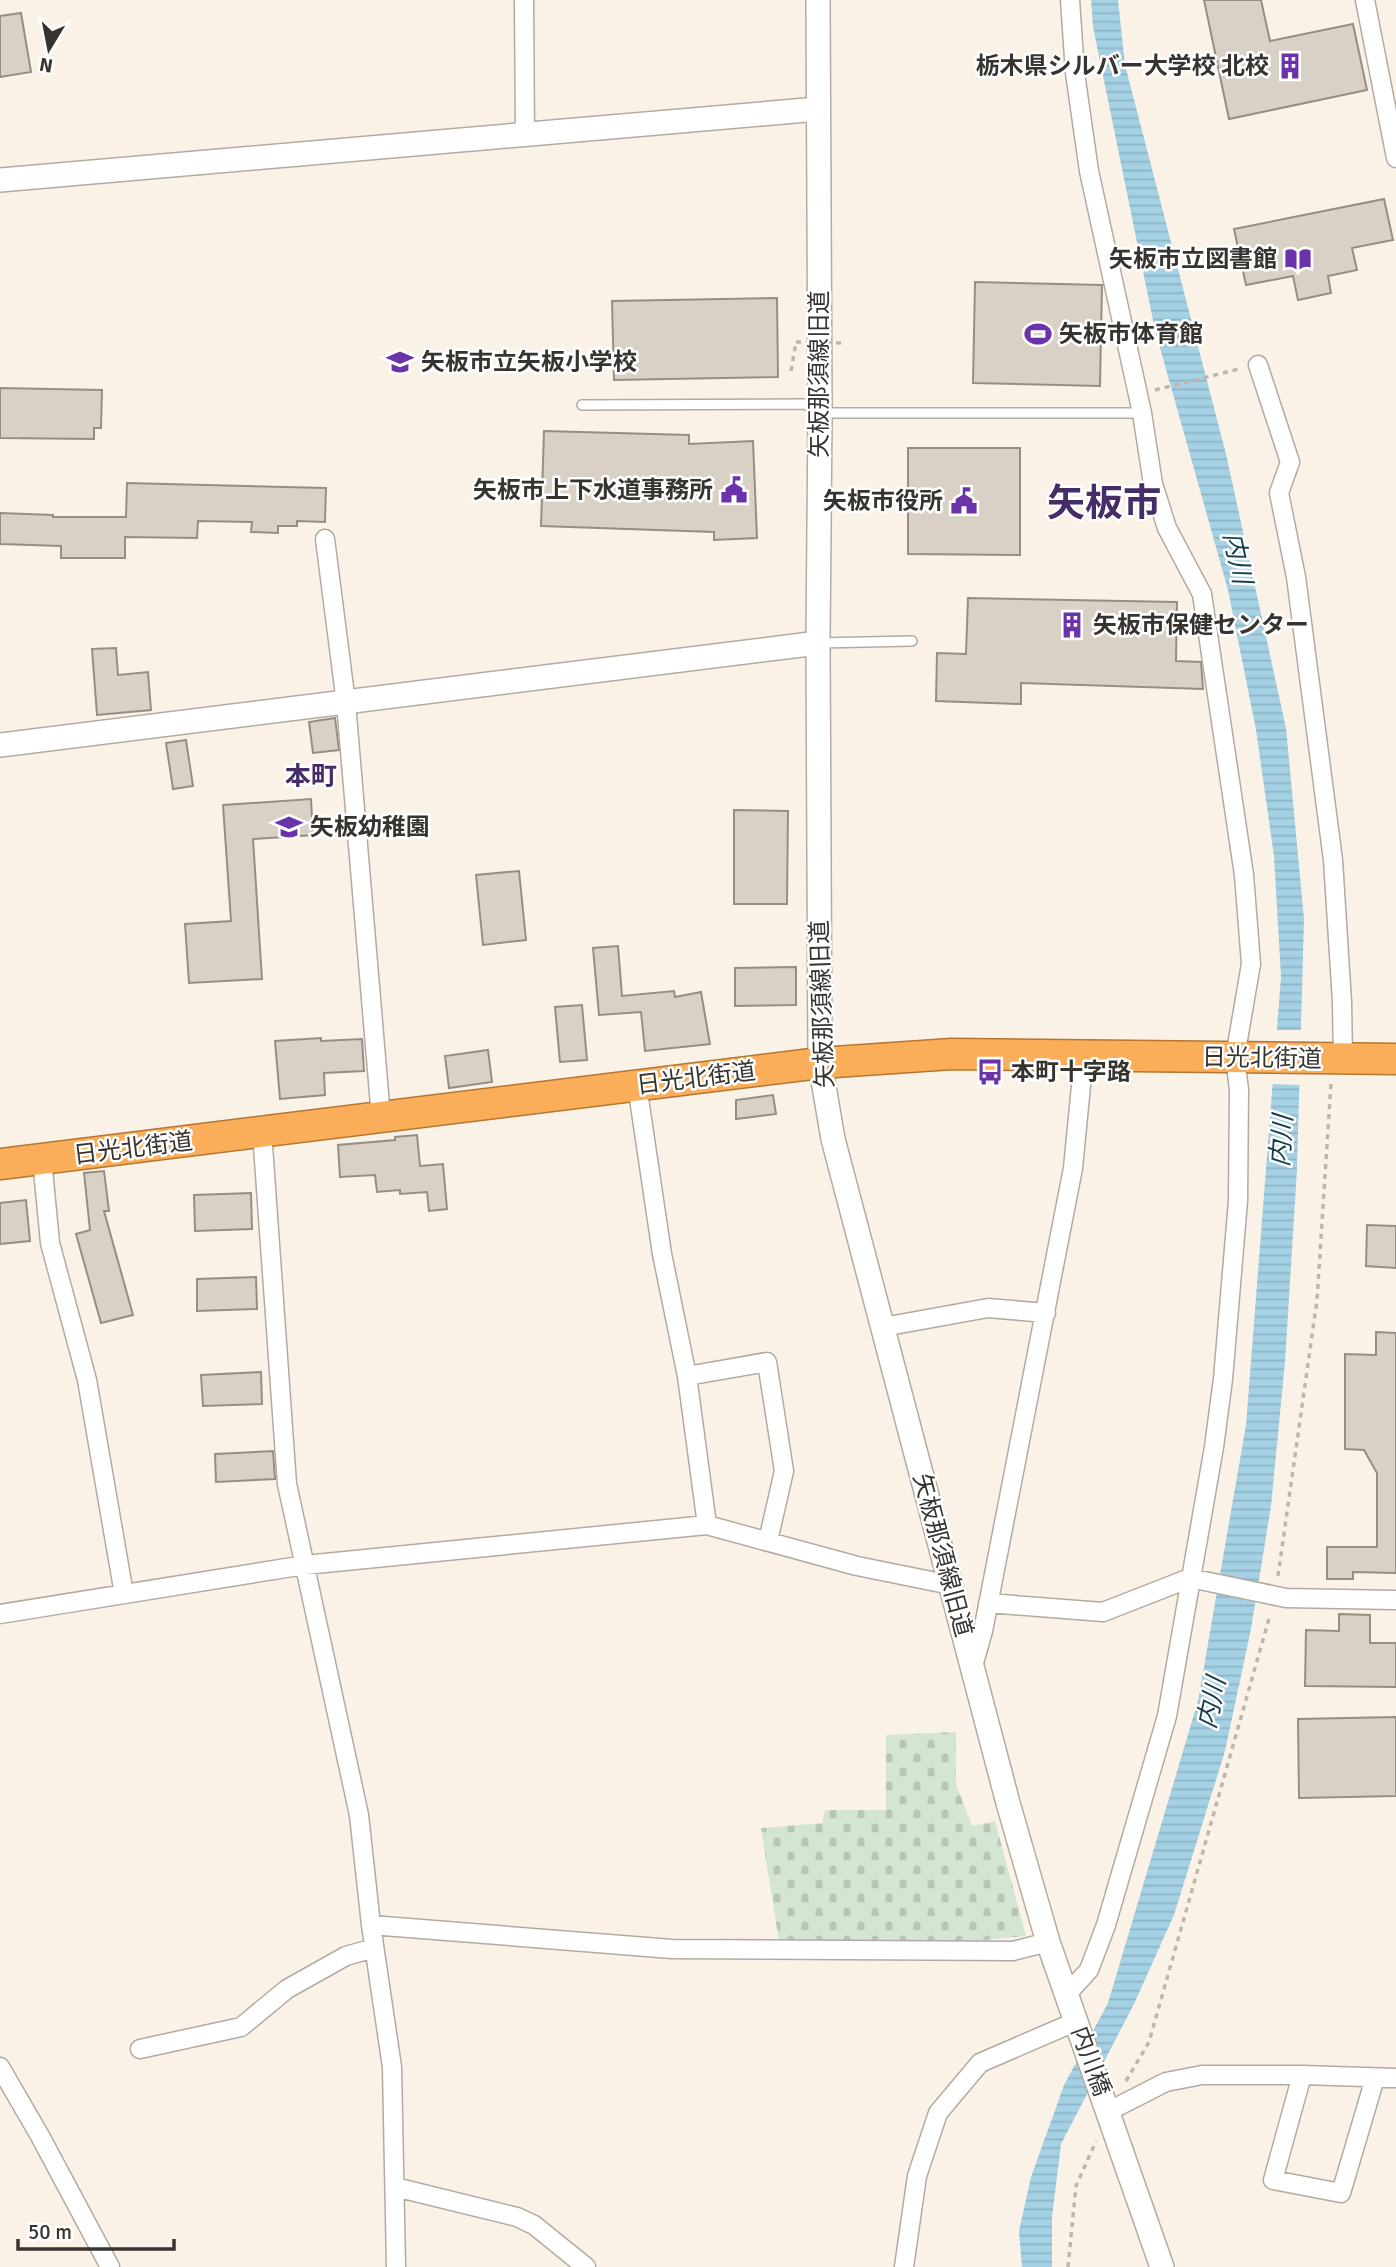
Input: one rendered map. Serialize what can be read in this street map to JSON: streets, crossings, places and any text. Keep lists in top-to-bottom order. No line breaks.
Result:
{"streets":{"highway":["日光北街道"],"street":["矢板那須線旧道","内川橋"]},"crossings":[["矢板那須線旧道","日光北街道"],["矢板那須線旧道","内川橋"]],"districts":["矢板市","本町"],"water":["内川"],"places":{"building":["栃木県シルバー大学校 北校","矢板市保健センター"],"library":["矢板市立図書館"],"sports":["矢板市体育館"],"school or university":["矢板市立矢板小学校","矢板幼稚園"],"public building":["矢板市上下水道事務所","矢板市役所"],"bus stop":["本町十字路"]},"scale_bar":"50 m","north":"bottom"}
